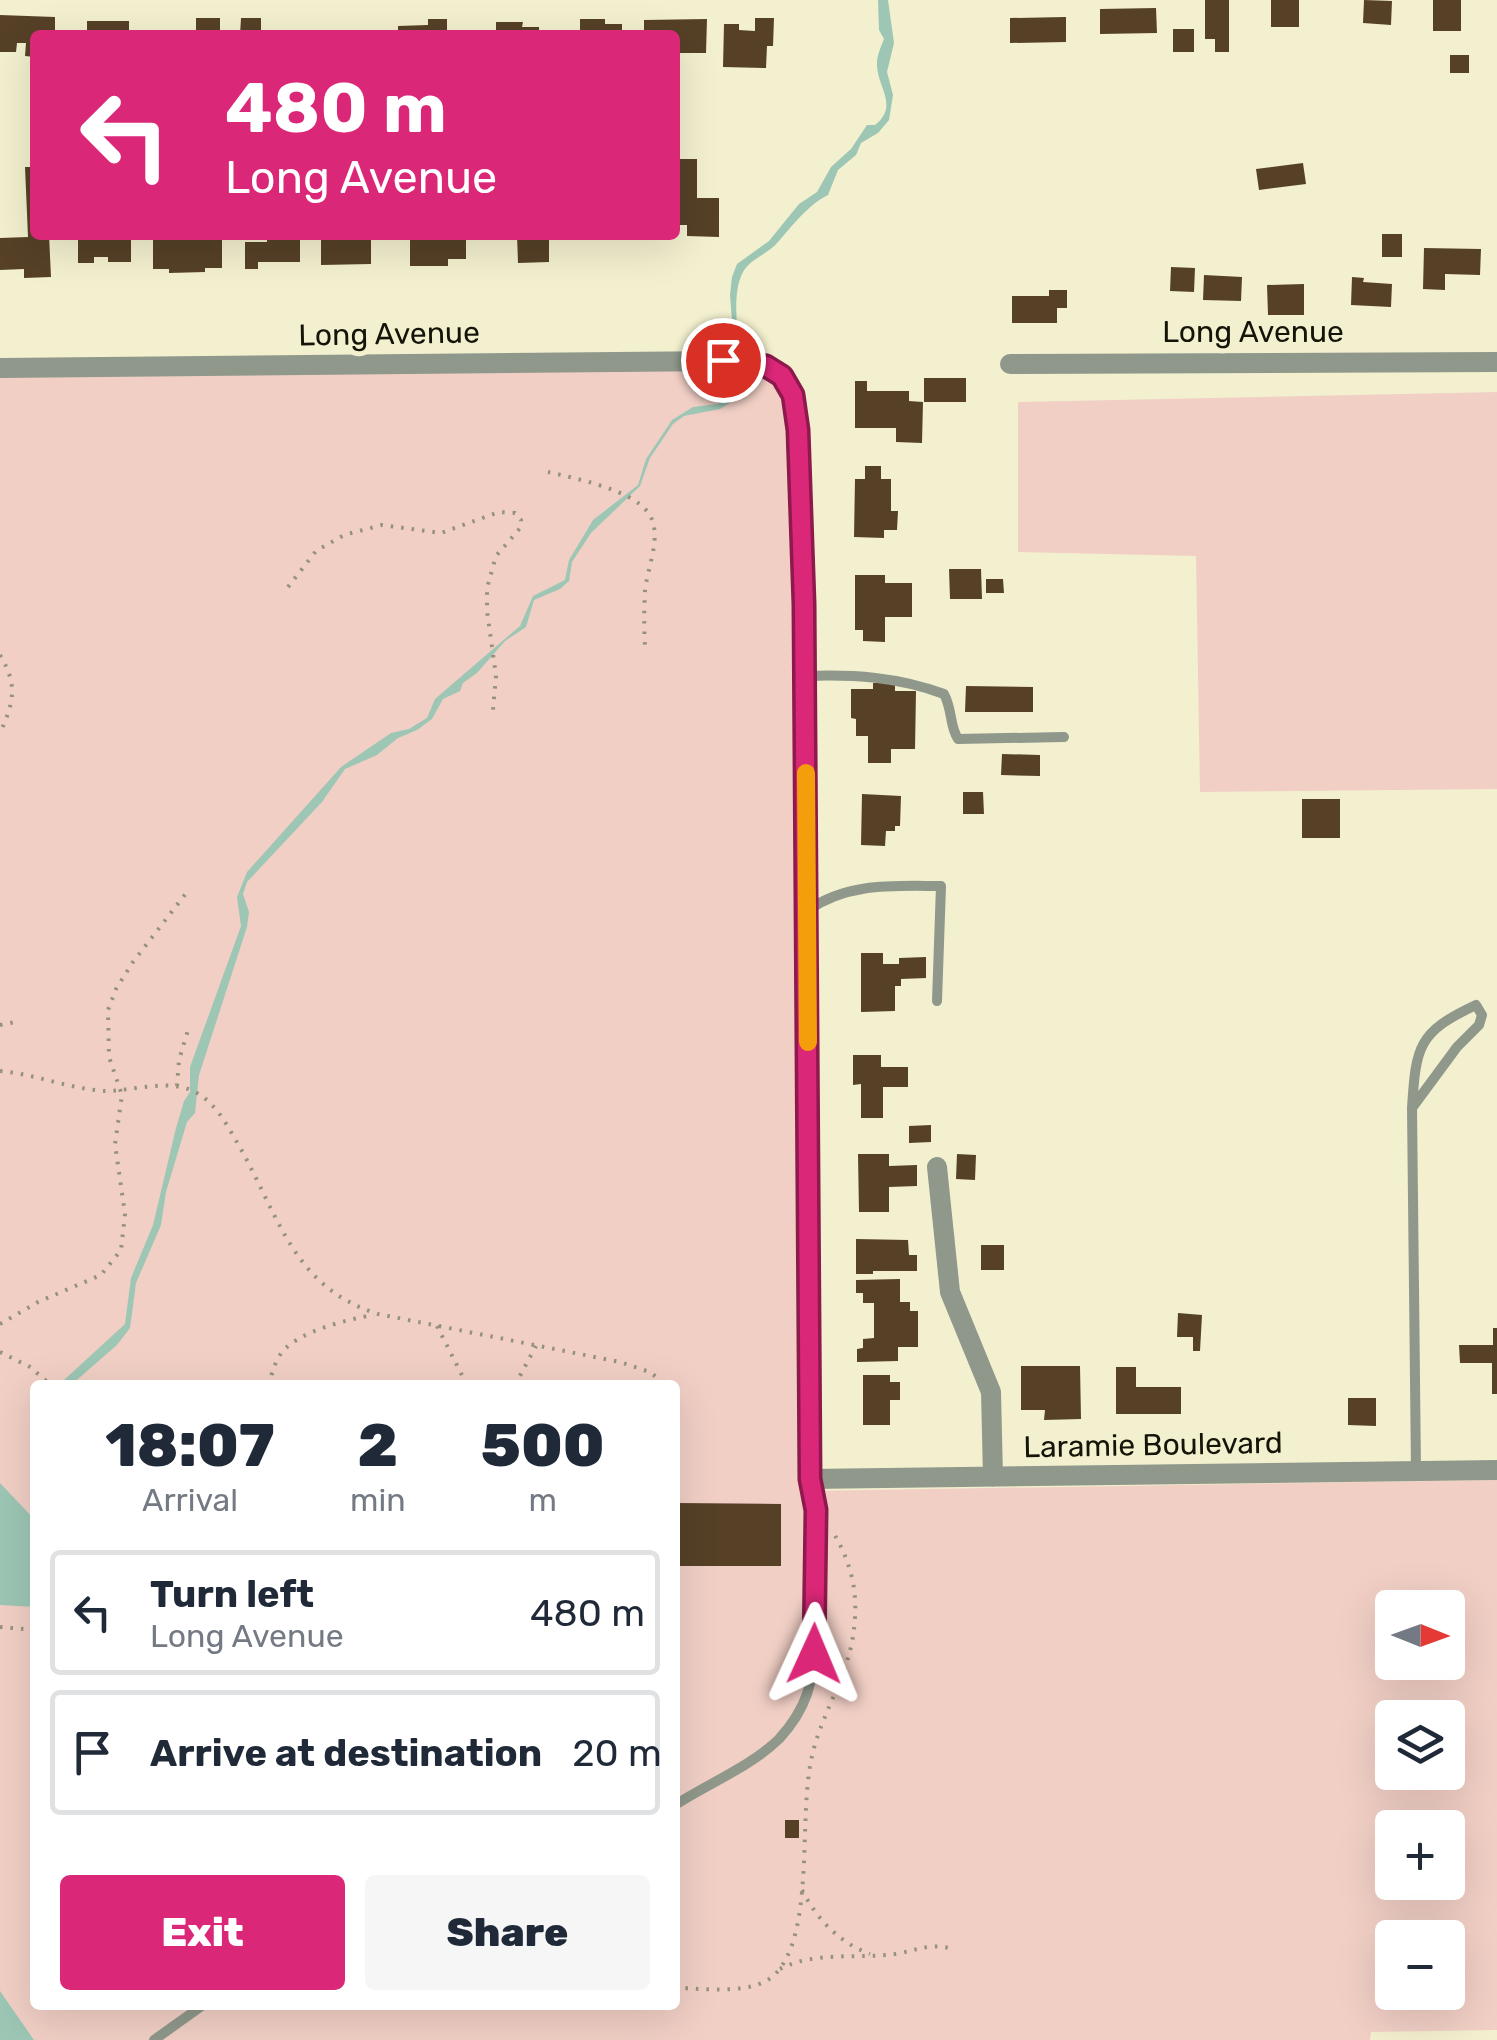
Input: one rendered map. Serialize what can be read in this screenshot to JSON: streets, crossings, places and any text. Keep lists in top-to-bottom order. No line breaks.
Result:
{"streets":{"street":["Long Avenue","Laramie Boulevard"]},"north":"right","page":{"turn":["480 m","Long Avenue"],"eta":["18:07","Arrival","2","min","500","m"],"list":[{"name":"Turn left","note":"Long Avenue","value":"480 m"},{"name":"Arrive at destination","value":"20 m"}],"map_buttons":["+","−"],"buttons":["Exit","Share"]}}
